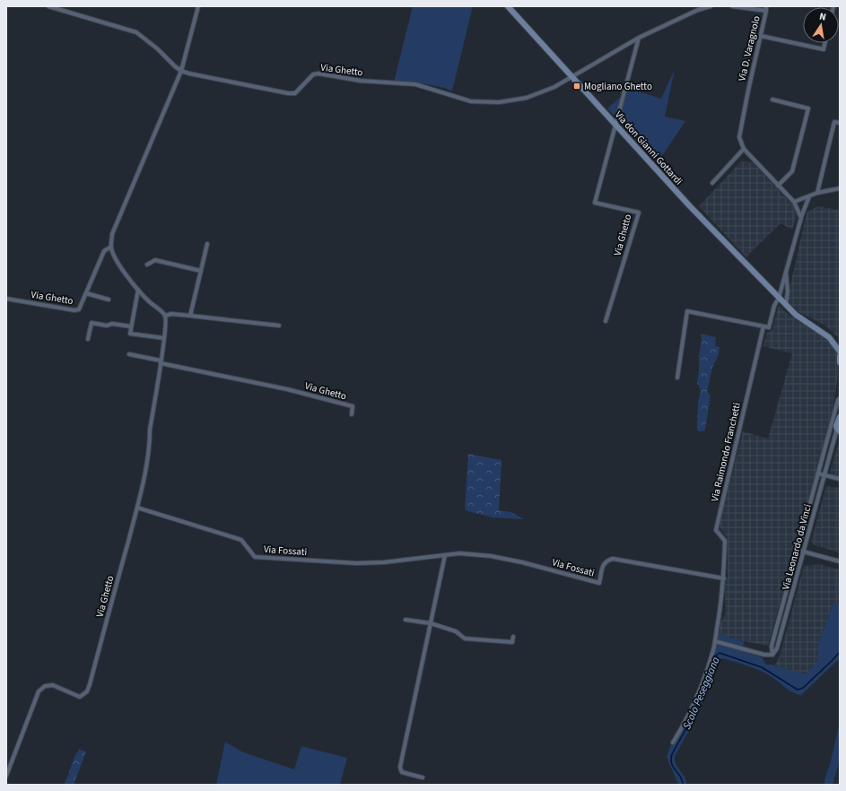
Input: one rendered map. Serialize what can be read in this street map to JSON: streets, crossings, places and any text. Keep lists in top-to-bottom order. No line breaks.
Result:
{"streets":{"main road":["Via don Gianni Gottardi"],"street":["Via D. Varagnolo","Via Ghetto","Via Raimondo Franchetti","Via Leonardo da Vinci","Via Fossati"]},"crossings":[["Via Ghetto","Via don Gianni Gottardi"],["Via Ghetto","Via Fossati"],["Via don Gianni Gottardi","Via Raimondo Franchetti"],["Via Raimondo Franchetti","Via Fossati"]],"water":["Scolo Peseggiana"],"places":{"transit":["Mogliano Ghetto"]},"north":"top"}
